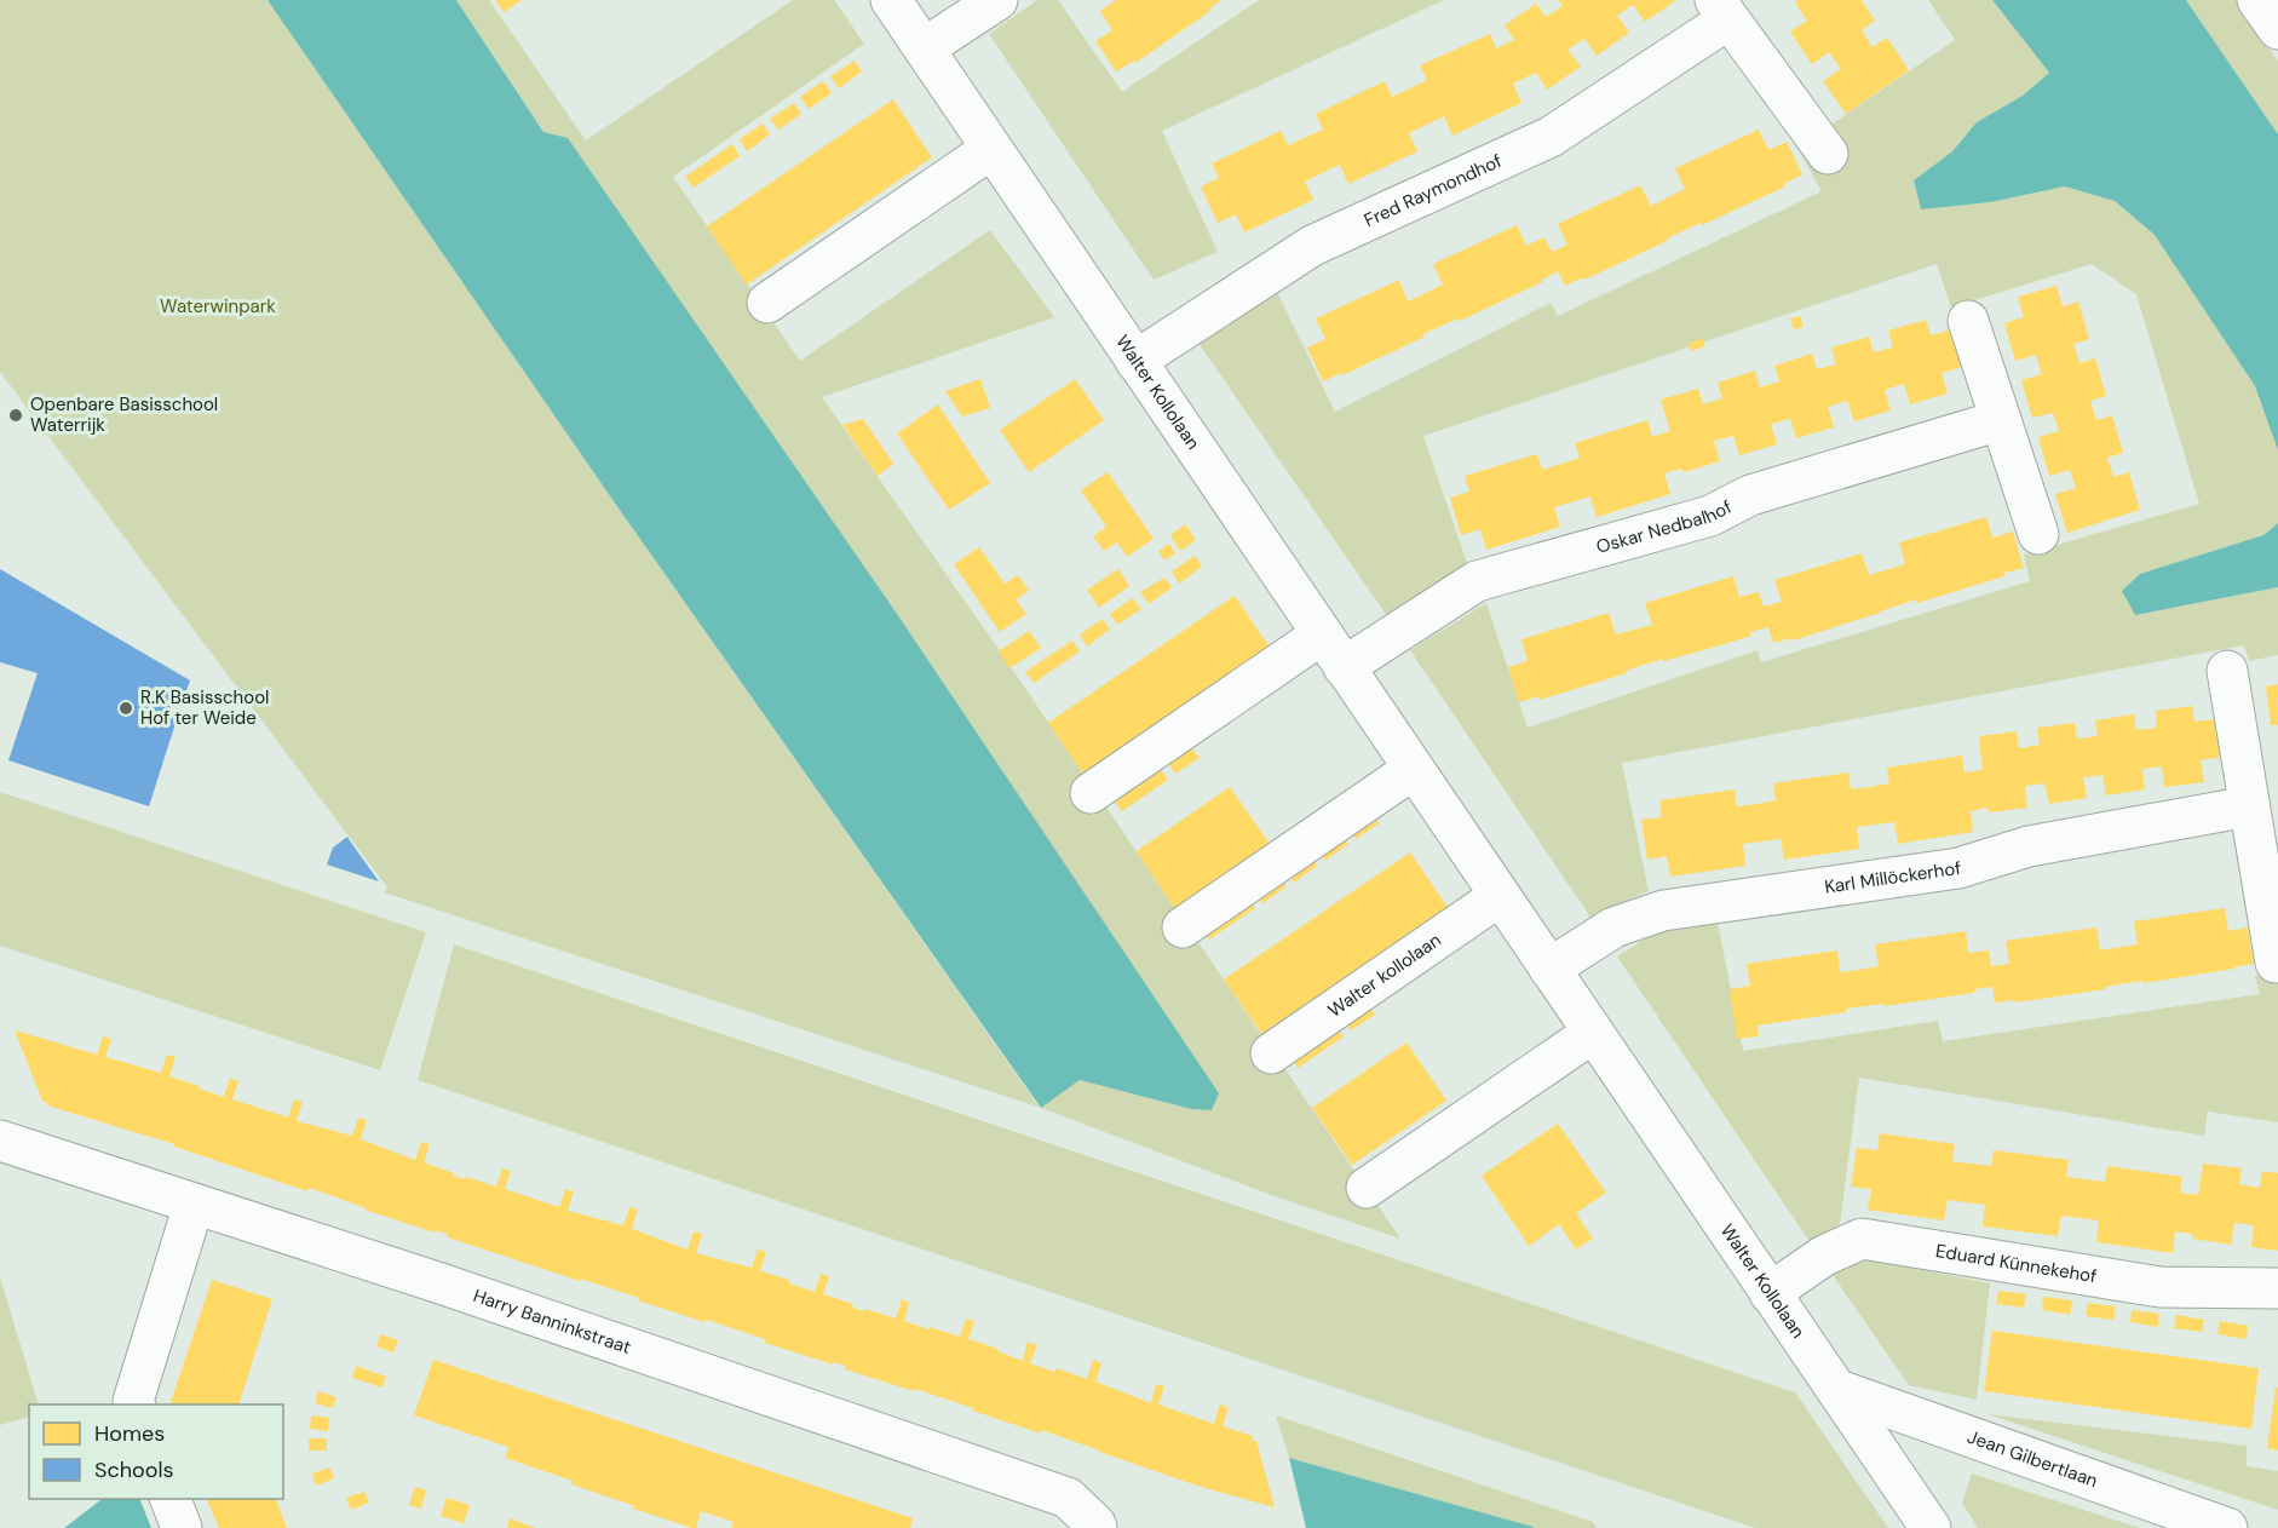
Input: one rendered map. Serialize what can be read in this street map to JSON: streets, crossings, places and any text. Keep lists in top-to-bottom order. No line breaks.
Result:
{"streets":{"street":["Fred Raymondhof","Walter Kollolaan","Oskar Nedbalhof","Karl Millöckerhof","Walter kollolaan","Eduard Künnekehof","Harry Banninkstraat","Jean Gilbertlaan"]},"crossings":[["Fred Raymondhof","Walter Kollolaan"],["Walter Kollolaan","Oskar Nedbalhof"],["Walter Kollolaan","Karl Millöckerhof"],["Walter Kollolaan","Walter kollolaan"],["Walter Kollolaan","Eduard Künnekehof"],["Walter Kollolaan","Jean Gilbertlaan"]],"parks":["Waterwinpark"],"places":["Openbare Basisschool Waterrijk","R.K Basisschool Hof ter Weide"],"legend":["Homes","Schools"]}
